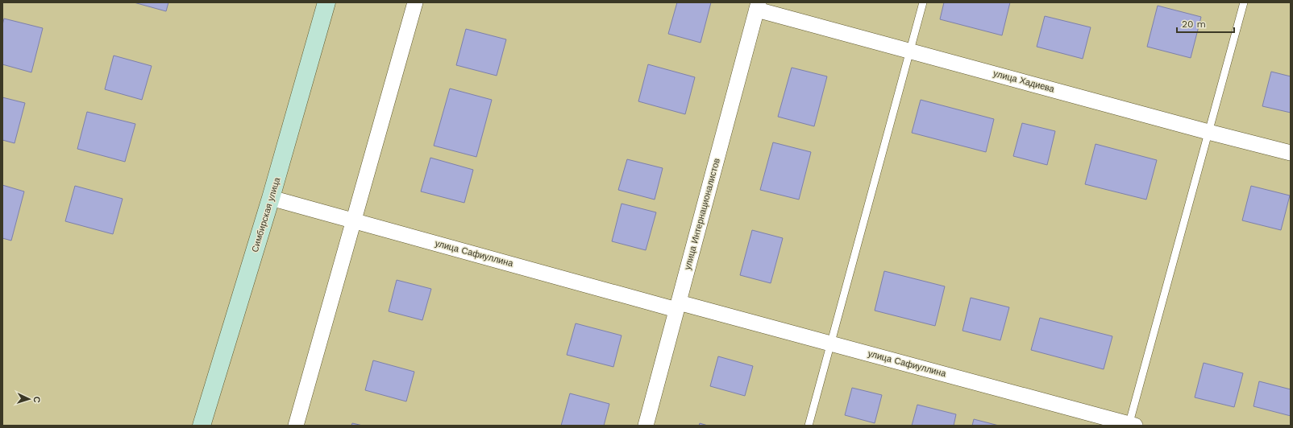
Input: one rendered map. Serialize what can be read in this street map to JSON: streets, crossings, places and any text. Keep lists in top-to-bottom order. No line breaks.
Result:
{"streets":{"main road":["Симбирская улица"],"street":["улица Хадиева","улица Интернационалистов","улица Сафиуллина"]},"crossings":[["улица Хадиева","улица Интернационалистов"],["улица Интернационалистов","улица Сафиуллина"],["Симбирская улица","улица Сафиуллина"]],"scale_bar":"20 m","north":"right"}
